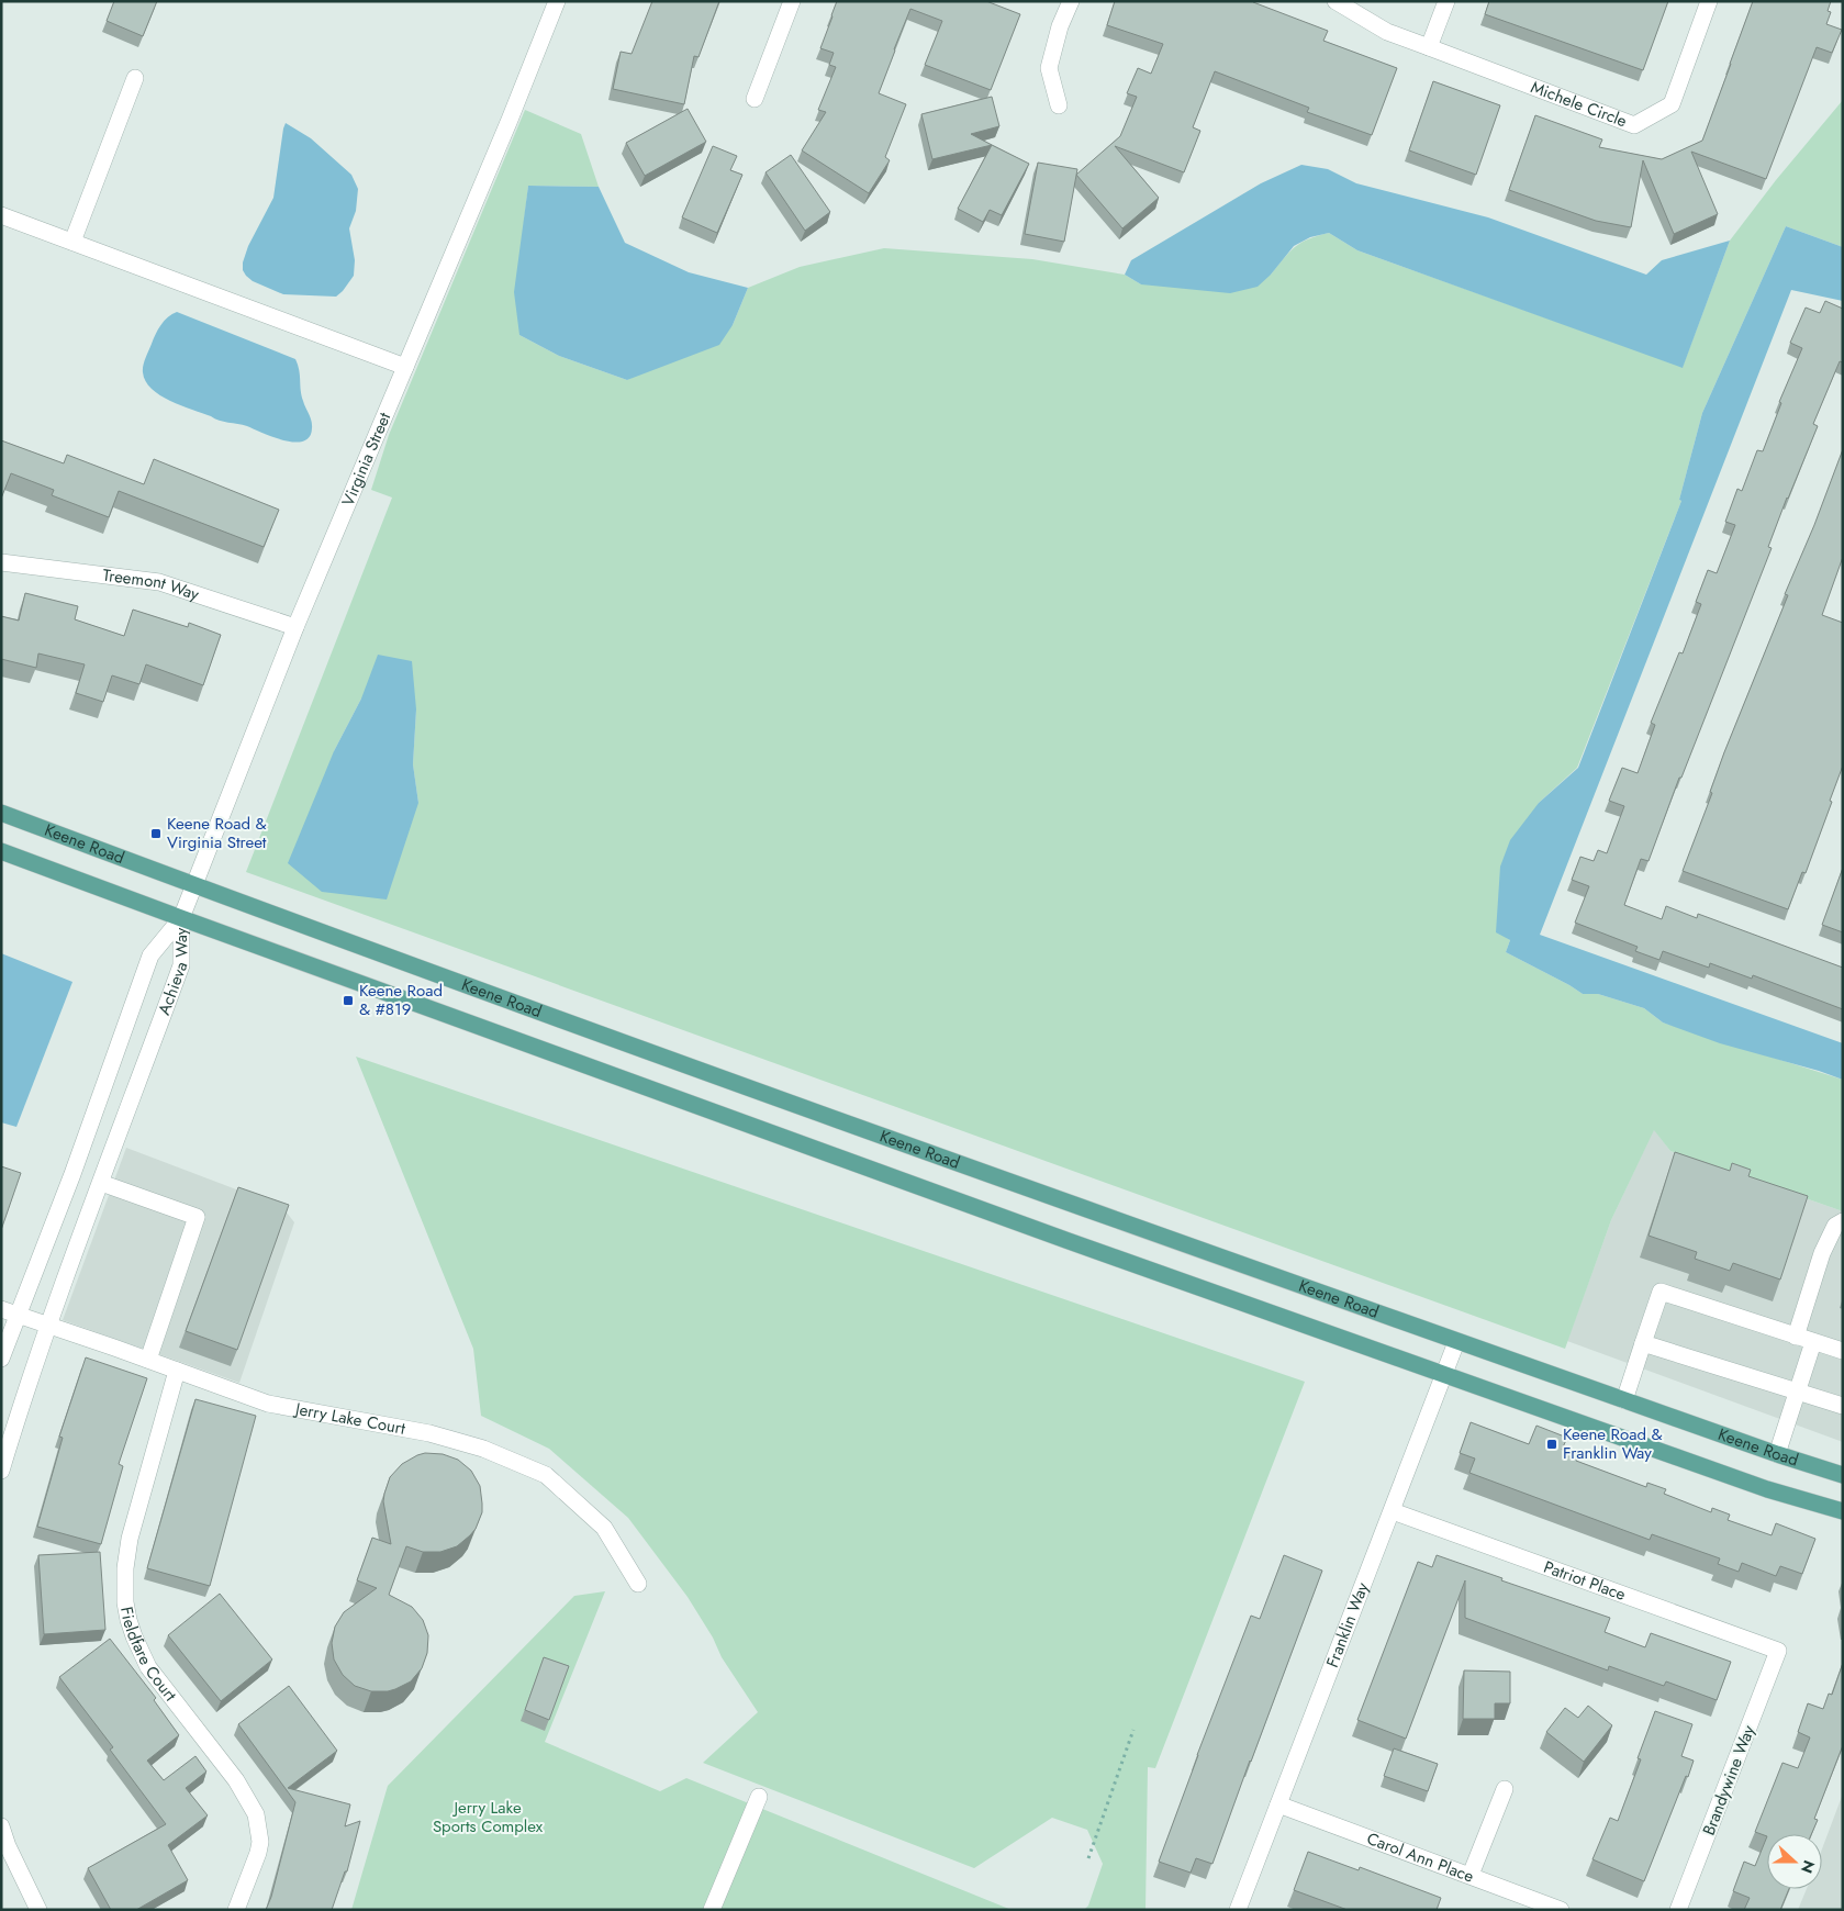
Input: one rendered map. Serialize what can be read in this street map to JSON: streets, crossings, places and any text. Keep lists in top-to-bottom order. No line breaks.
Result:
{"streets":{"main road":["Keene Road"],"street":["Michele Circle","Virginia Street","Treemont Way","Achieva Way","Jerry Lake Court","Patriot Place","Franklin Way","Fieldfare Court","Brandywine Way","Carol Ann Place"]},"crossings":[["Virginia Street","Treemont Way"],["Virginia Street","Keene Road"],["Virginia Street","Achieva Way"],["Keene Road","Franklin Way"],["Achieva Way","Jerry Lake Court"],["Jerry Lake Court","Fieldfare Court"],["Patriot Place","Franklin Way"],["Patriot Place","Brandywine Way"],["Franklin Way","Carol Ann Place"]],"parks":["Jerry Lake Sports Complex"],"places":{"transit":["Keene Road & Virginia Street","Keene Road & #819","Keene Road & Franklin Way"]},"north":"right"}
